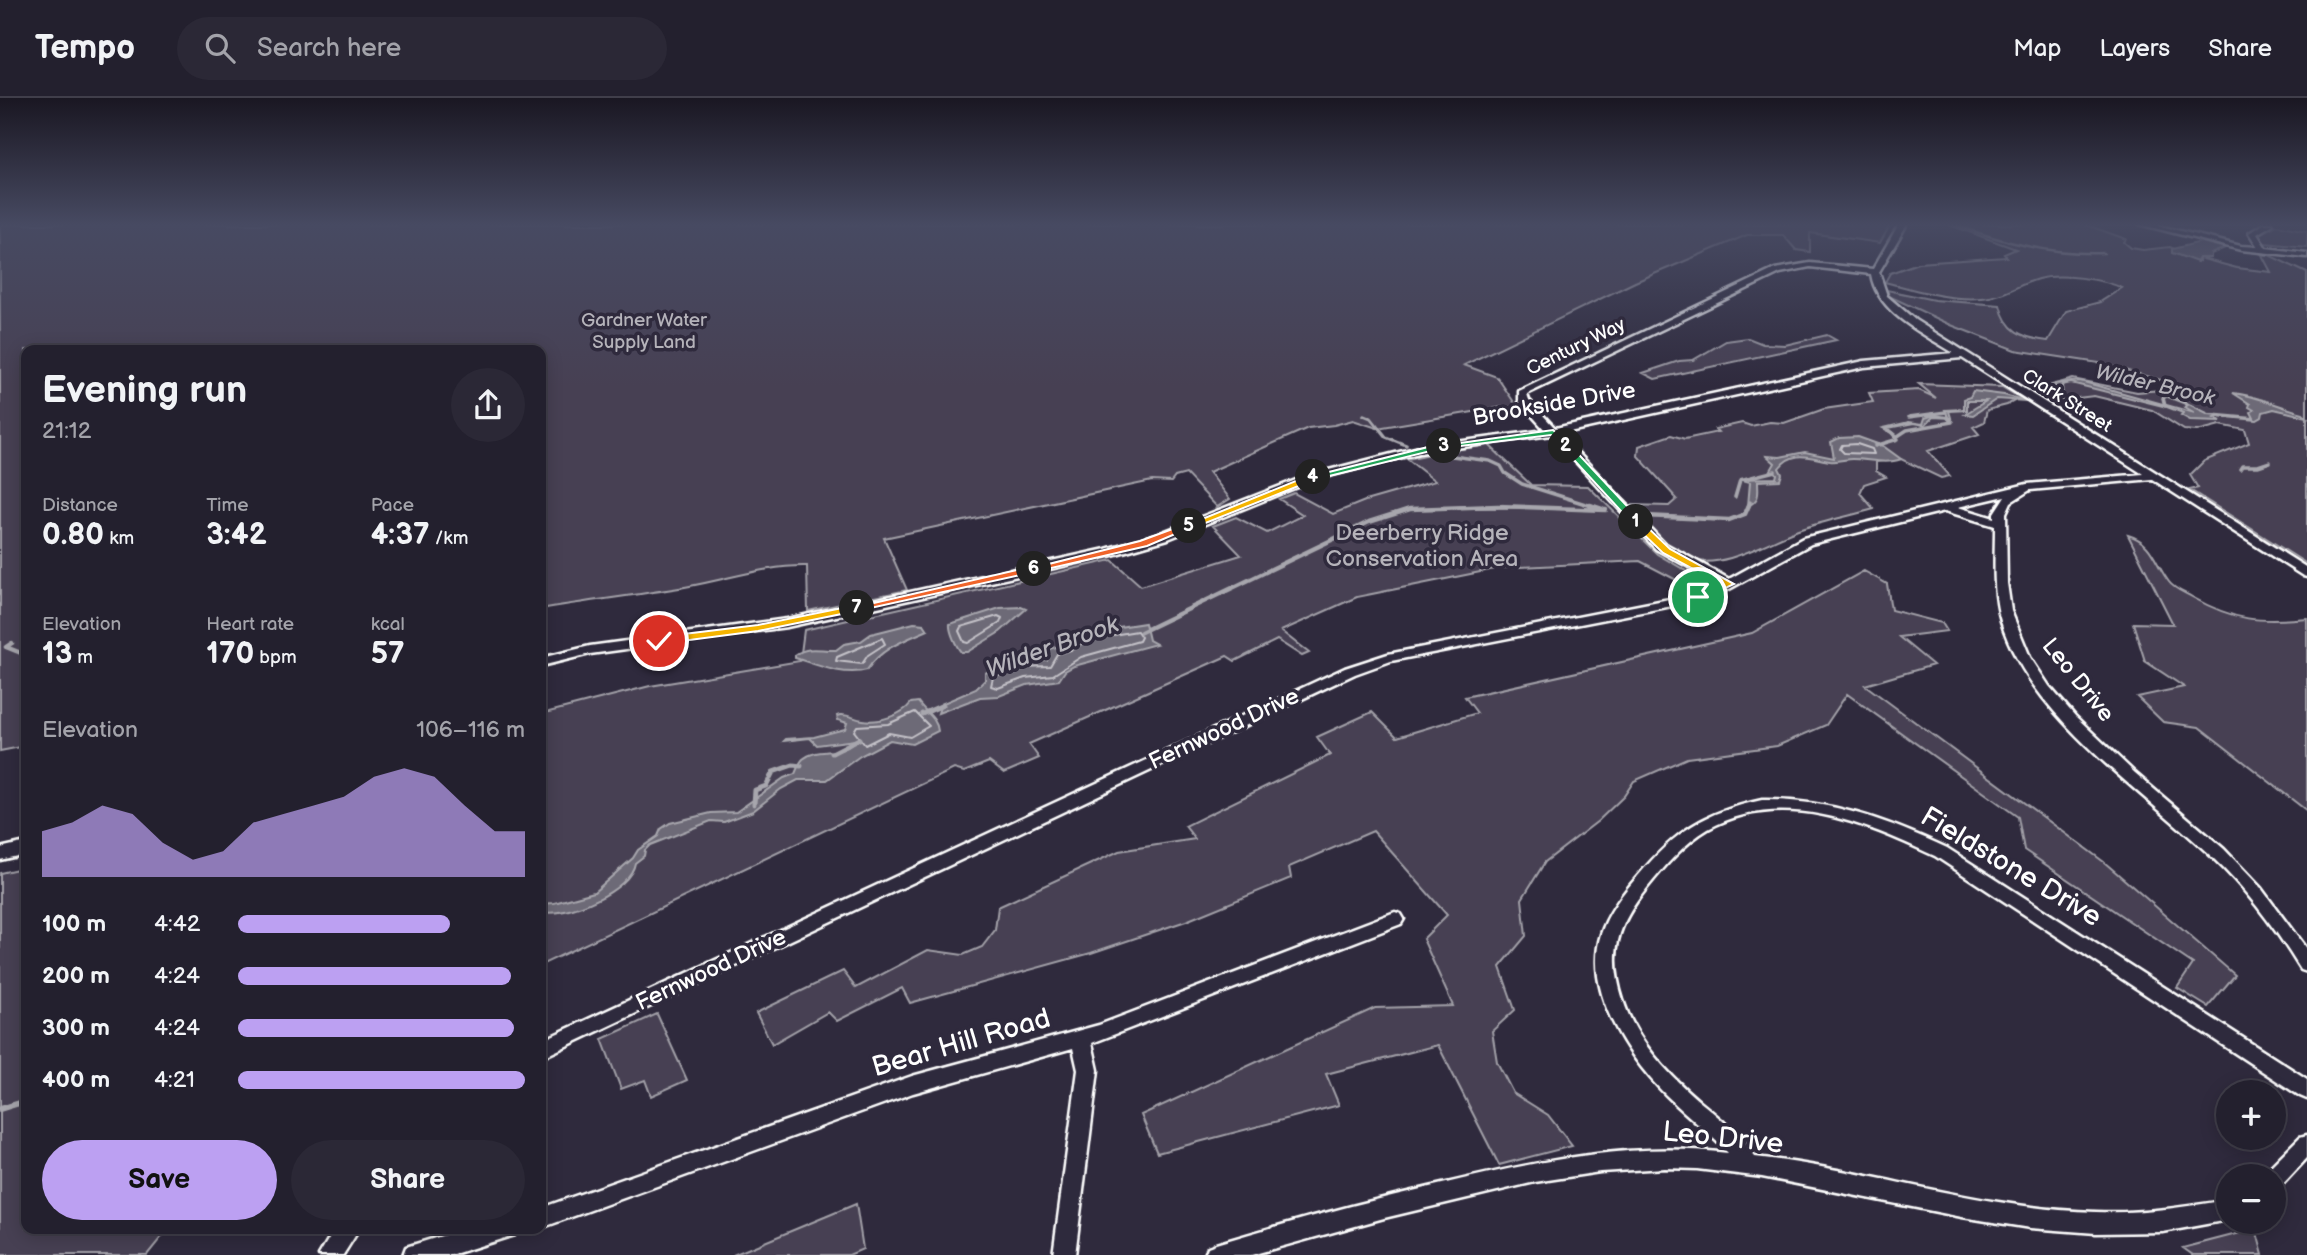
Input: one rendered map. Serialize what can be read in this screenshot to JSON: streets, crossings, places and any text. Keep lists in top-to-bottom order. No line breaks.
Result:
{"streets":{"street":["Century Way","Clark Street","Brookside Drive","Leo Drive","Fernwood Drive","Fieldstone Drive","Bear Hill Road"]},"crossings":[["Century Way","Brookside Drive"],["Century Way","Fernwood Drive"],["Clark Street","Brookside Drive"],["Leo Drive","Fernwood Drive"],["Leo Drive","Fieldstone Drive"]],"water":["Wilder Brook"],"parks":["Gardner Water Supply Land","Deerberry Ridge Conservation Area"],"page":{"header":"Tempo","search":"Search here","nav":["Map","Layers","Share"],"heading":["Evening run","21:12"],"pins":["2","3","4","1","5","6","7"],"stats":[["Distance","0.80 km"],["Time","3:42"],["Pace","4:37 /km"],["Elevation","13 m"],["Heart rate","170 bpm"],["kcal","57"]],"chart":["Elevation","106–116 m"],"list":[{"name":"100 m","note":"4:42"},{"name":"200 m","note":"4:24"},{"name":"300 m","note":"4:24"},{"name":"400 m","note":"4:21"}],"map_buttons":["+","−"],"buttons":["Save","Share"]}}
